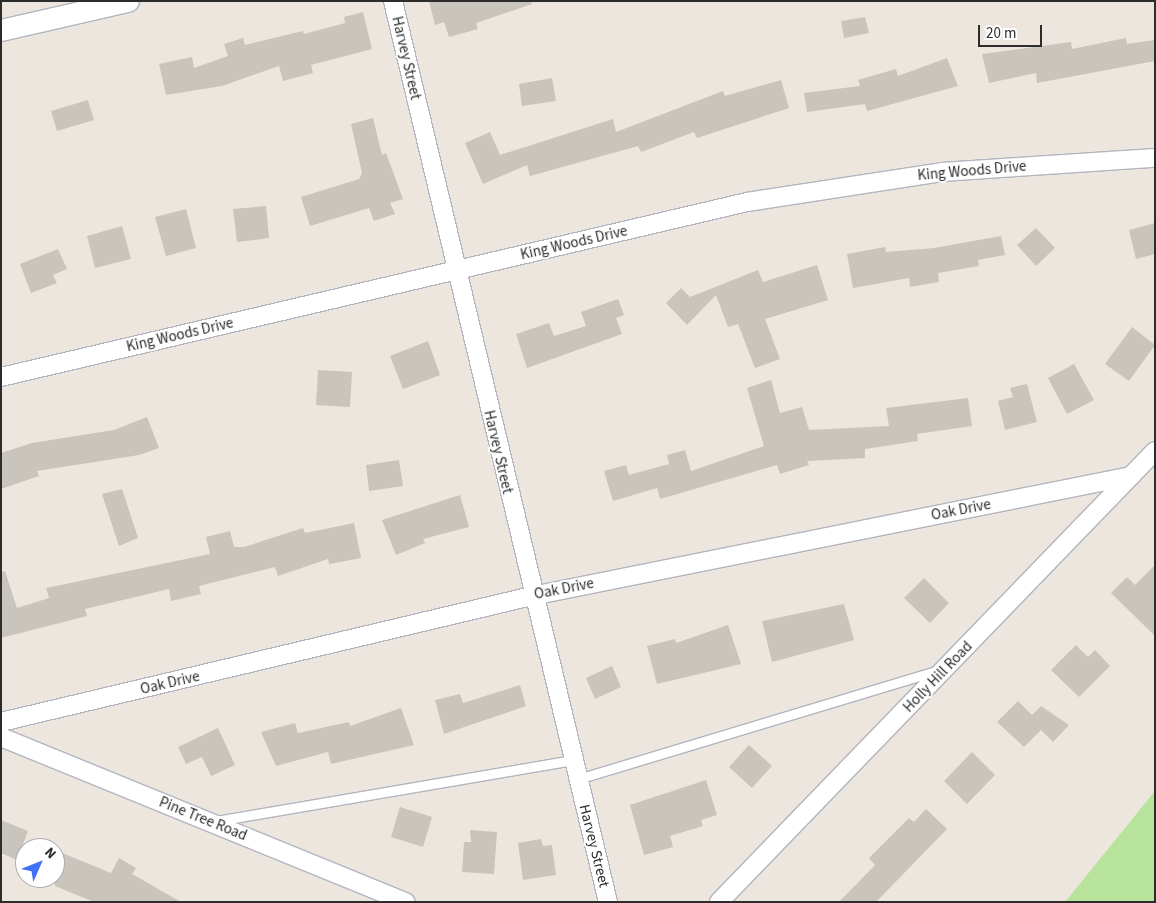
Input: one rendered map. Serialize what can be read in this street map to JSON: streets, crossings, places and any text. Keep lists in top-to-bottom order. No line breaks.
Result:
{"streets":{"street":["Harvey Street","King Woods Drive","Oak Drive","Holly Hill Road","Pine Tree Road"]},"crossings":[["Harvey Street","King Woods Drive"],["Harvey Street","Oak Drive"],["Oak Drive","Holly Hill Road"]],"scale_bar":"20 m","north":"top right"}
